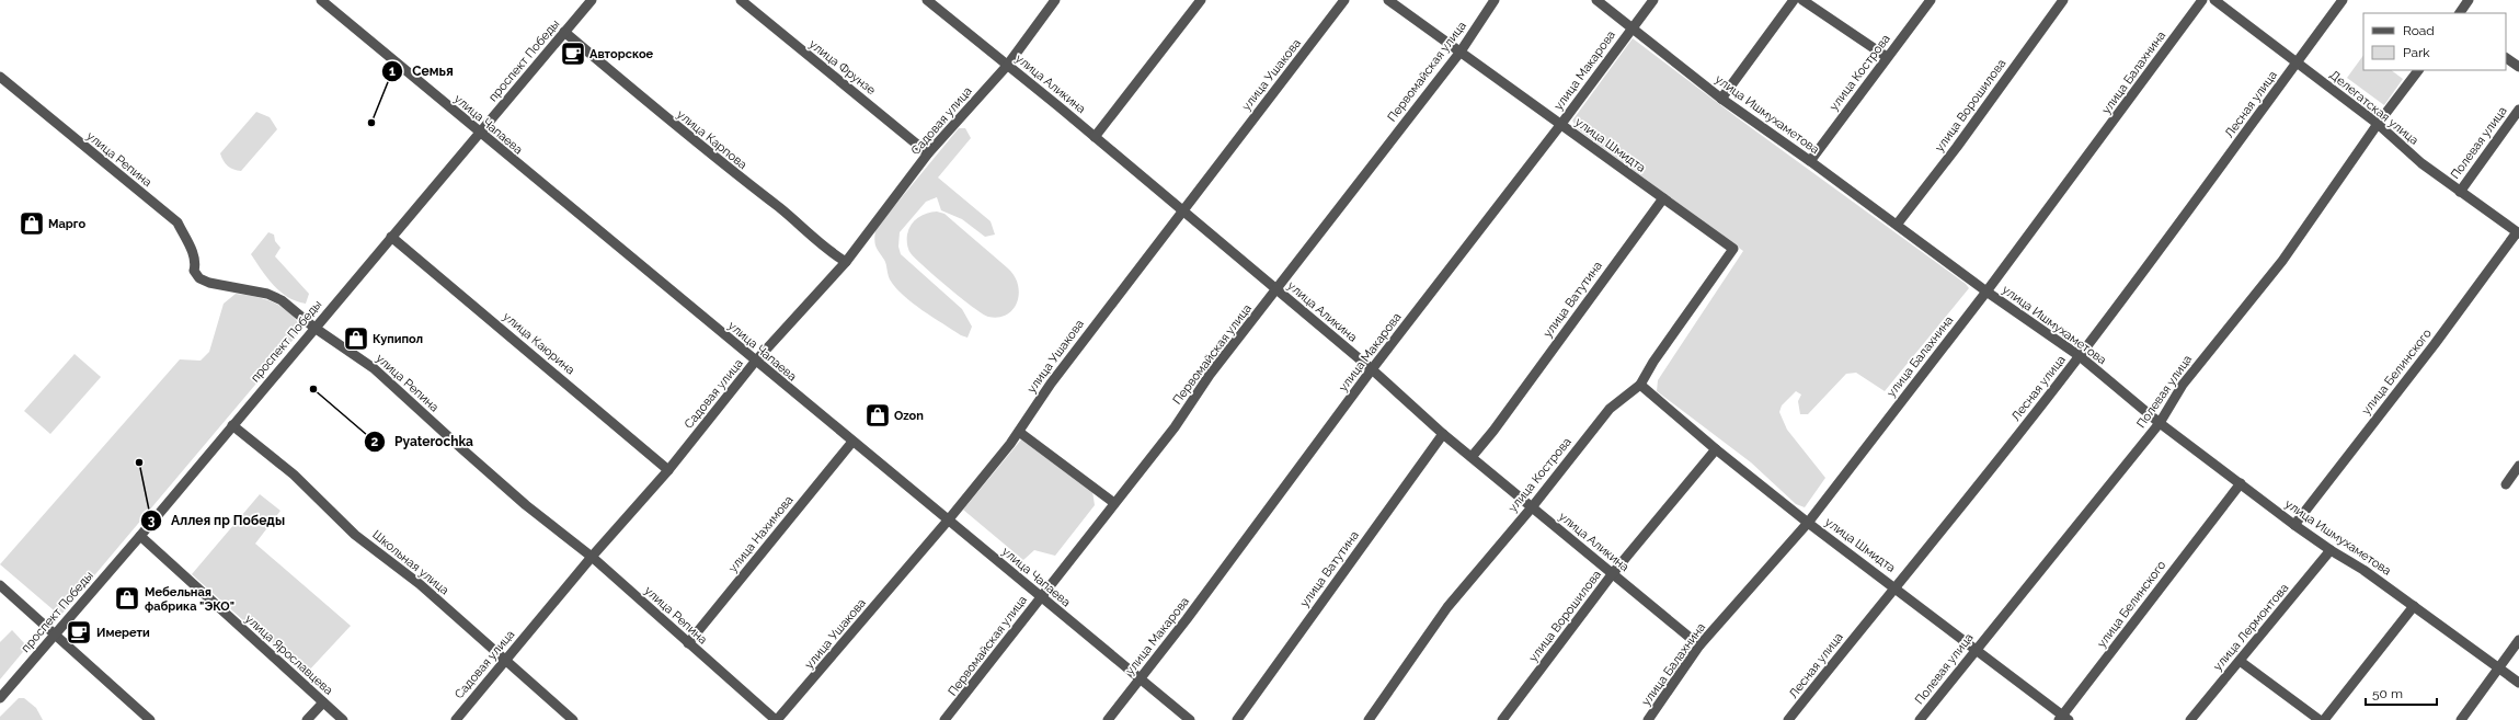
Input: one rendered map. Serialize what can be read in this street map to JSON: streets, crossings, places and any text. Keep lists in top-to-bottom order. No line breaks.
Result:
{"streets":{"street":["проспект Победы","улица Фрунзе","улица Макарова","Первомайская улица","улица Кострова","улица Балахнина","улица Ушакова","улица Аликина","Лесная улица","улица Ворошилова","Делегатская улица","улица Ишмухаметова","Садовая улица","улица Чапаева","улица Карпова","Полевая улица","улица Шмидта","улица Репина","улица Ватутина","улица Каюрина","улица Белинского","улица Нахимова","Школьная улица","улица Лермонтова","улица Ярославцева"]},"crossings":[["проспект Победы","улица Чапаева"],["проспект Победы","улица Карпова"],["проспект Победы","улица Репина"],["проспект Победы","улица Каюрина"],["проспект Победы","Школьная улица"],["проспект Победы","улица Ярославцева"],["улица Фрунзе","Садовая улица"],["улица Макарова","улица Аликина"],["улица Макарова","улица Ишмухаметова"],["улица Макарова","улица Чапаева"],["улица Макарова","улица Шмидта"],["Первомайская улица","улица Аликина"],["Первомайская улица","улица Чапаева"],["Первомайская улица","улица Шмидта"],["улица Кострова","улица Аликина"],["улица Кострова","улица Ишмухаметова"],["улица Кострова","улица Шмидта"],["улица Балахнина","улица Аликина"],["улица Балахнина","улица Ишмухаметова"],["улица Балахнина","улица Шмидта"],["улица Ушакова","улица Аликина"],["улица Ушакова","улица Чапаева"],["улица Ушакова","улица Репина"],["улица Аликина","улица Ворошилова"],["улица Аликина","Садовая улица"],["улица Аликина","улица Ватутина"],["Лесная улица","Делегатская улица"],["Лесная улица","улица Ишмухаметова"],["Лесная улица","улица Шмидта"],["улица Ворошилова","улица Ишмухаметова"],["улица Ворошилова","улица Шмидта"],["Делегатская улица","Полевая улица"],["Делегатская улица","улица Белинского"],["улица Ишмухаметова","Полевая улица"],["улица Ишмухаметова","улица Белинского"],["улица Ишмухаметова","улица Лермонтова"],["Садовая улица","улица Чапаева"],["Садовая улица","улица Карпова"],["Садовая улица","улица Репина"],["Садовая улица","улица Каюрина"],["Садовая улица","Школьная улица"],["улица Чапаева","улица Нахимова"],["Полевая улица","улица Шмидта"],["улица Шмидта","улица Ватутина"],["улица Шмидта","улица Белинского"],["улица Репина","улица Нахимова"]],"places":{"cafe":["Авторское","Имерети"],"other":["Семья","Pyaterochka","Аллея пр Победы"],"shop":["Марго","Купипол","Ozon","Мебельная фабрика \"ЭКО\""]},"legend":["Road","Park"],"scale_bar":"50 m"}
